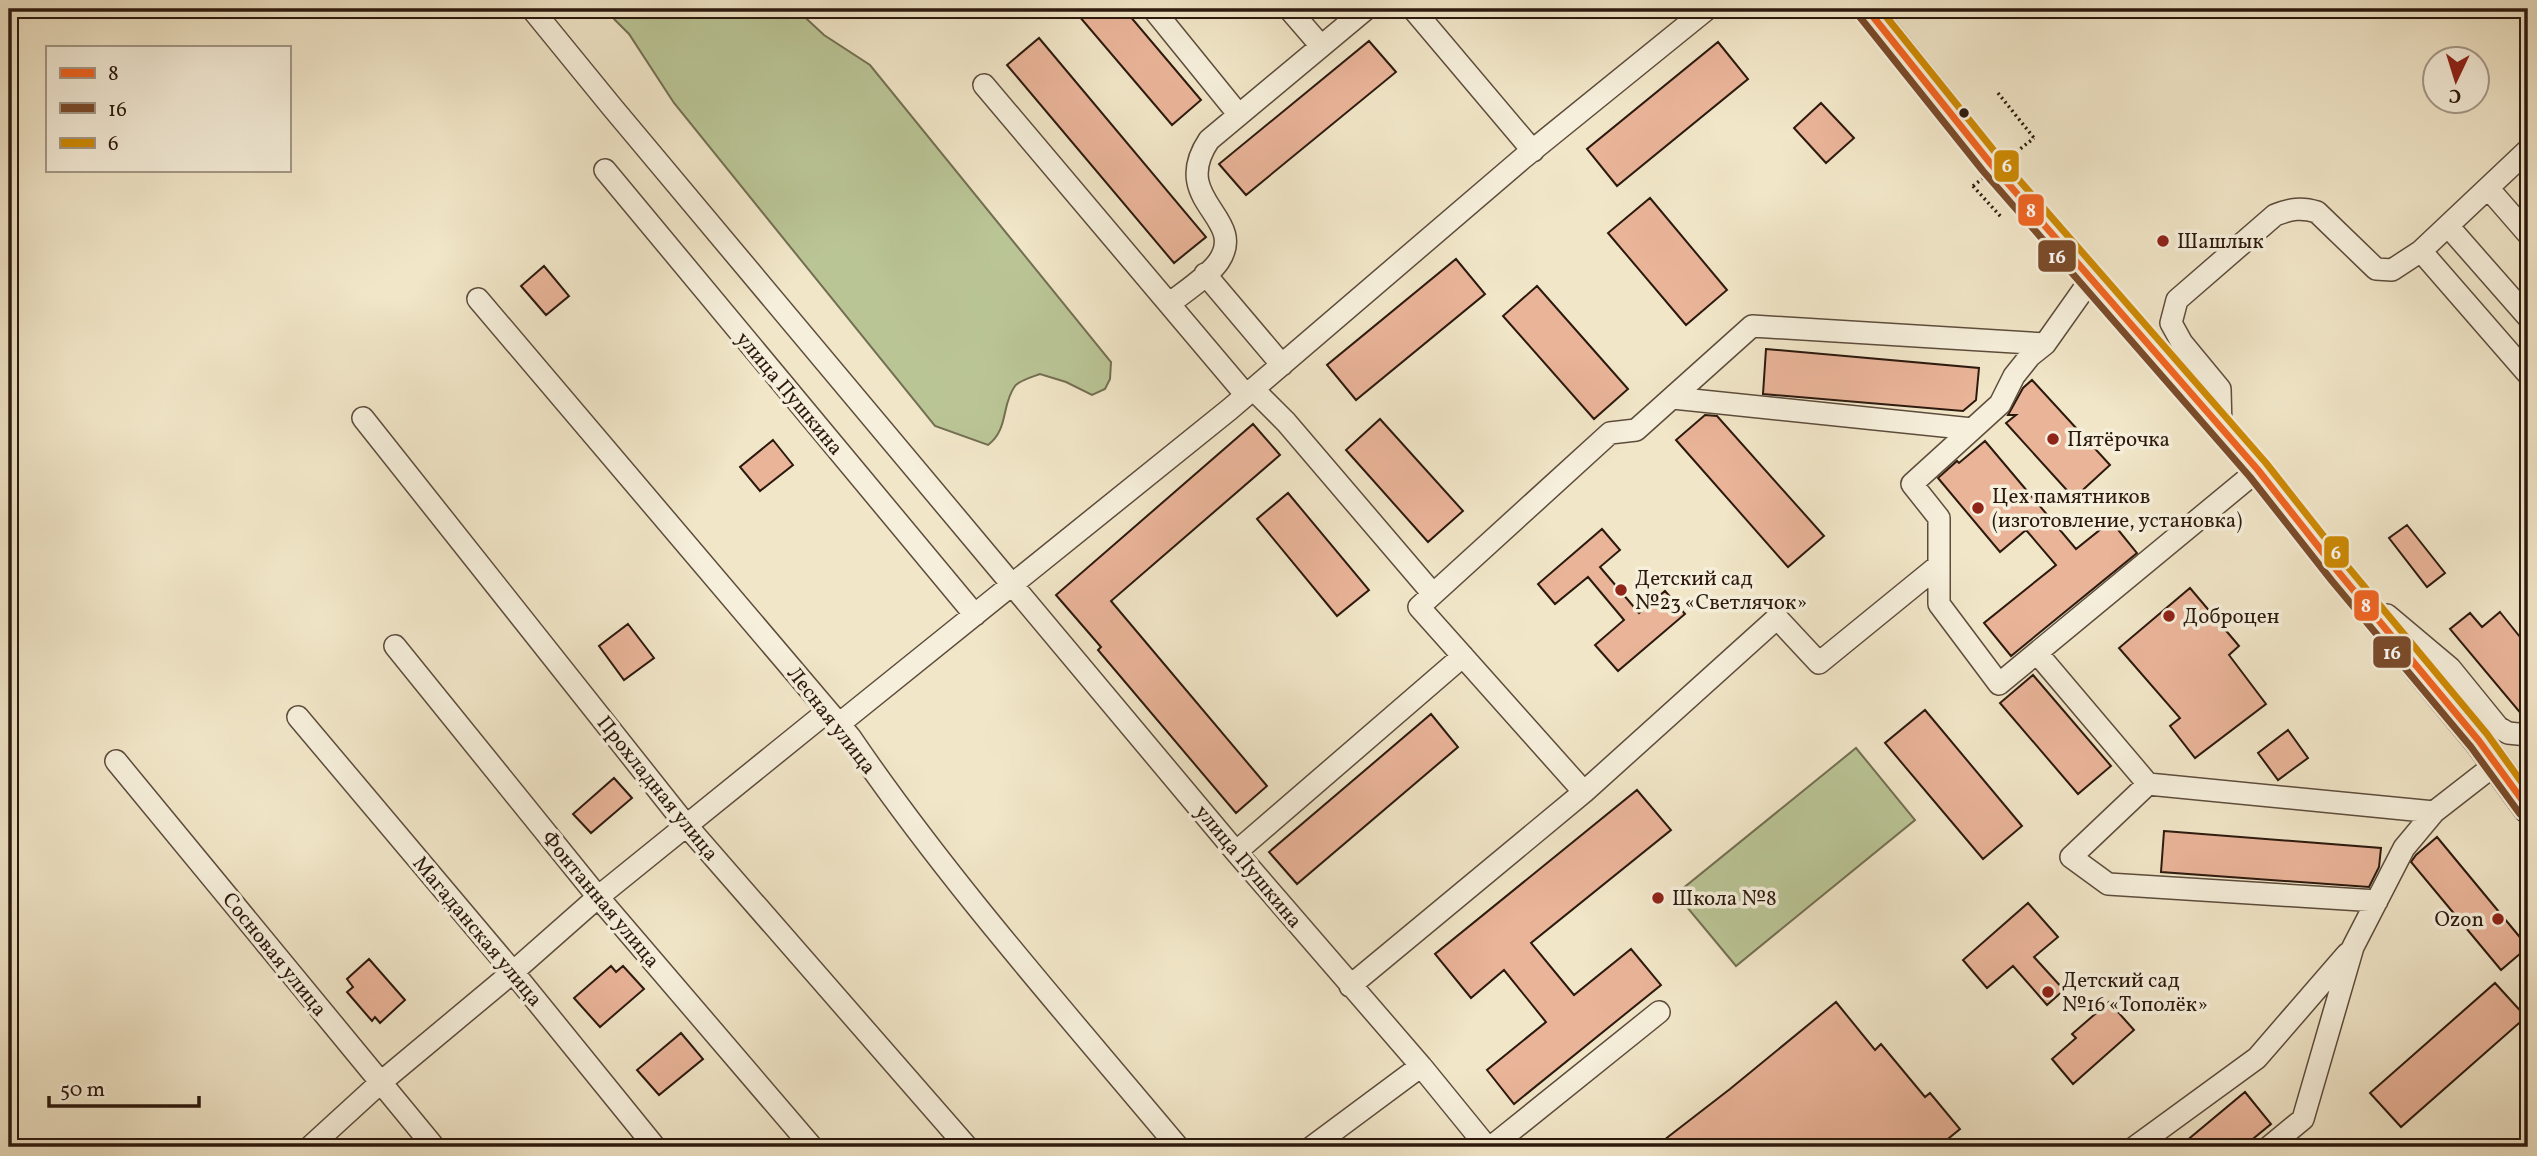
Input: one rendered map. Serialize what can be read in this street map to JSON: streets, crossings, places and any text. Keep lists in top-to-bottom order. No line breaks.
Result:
{"streets":{"street":["улица Пушкина","Лесная улица","Прохладная улица","Фонтанная улица","Магаданская улица","Сосновая улица"]},"places":["Шашлык","Пятёрочка","Цех памятников (изготовление, установка)","Детский сад №23 «Светлячок»","Доброцен","Школа №8","Ozon","Детский сад №16 «Тополёк»"],"lines":["transit line 8","transit line 6","transit line 16"],"legend":["8","16","6"],"scale_bar":"50 m","north":"bottom"}
